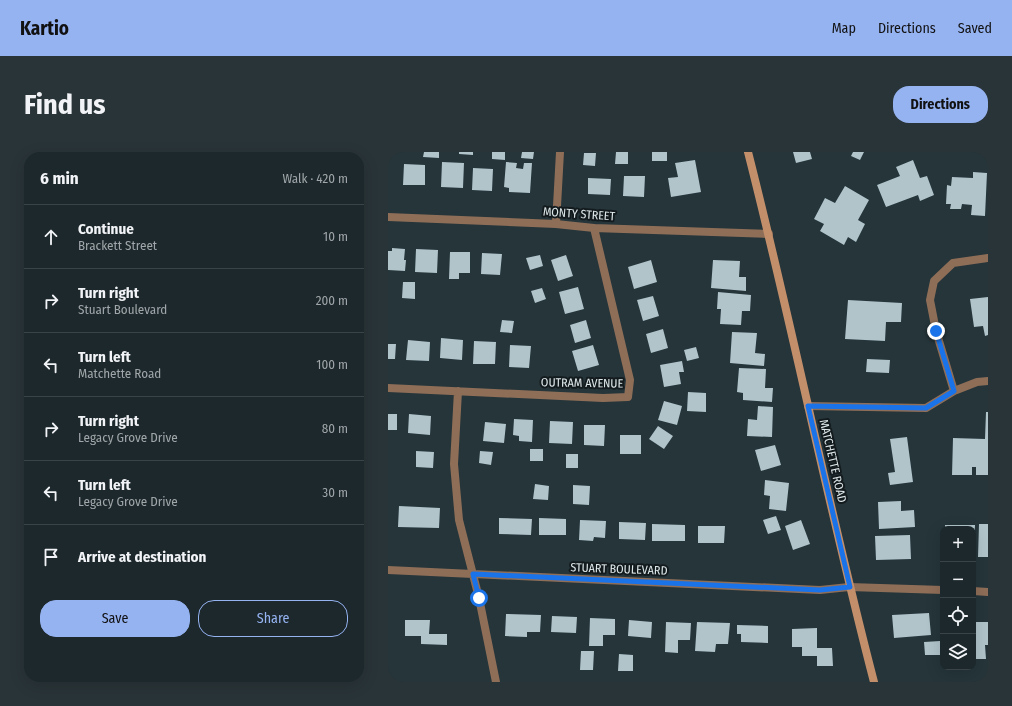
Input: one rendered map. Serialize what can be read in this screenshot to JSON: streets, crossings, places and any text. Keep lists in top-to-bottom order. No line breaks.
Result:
{"streets":{"street":["MONTY STREET","OUTRAM AVENUE","MATCHETTE ROAD","STUART BOULEVARD"]},"crossings":[["MONTY STREET","OUTRAM AVENUE"],["MONTY STREET","MATCHETTE ROAD"],["MATCHETTE ROAD","STUART BOULEVARD"]],"page":{"header":"Kartio","nav":["Map","Directions","Saved"],"buttons":["Directions",["Save","Share"]],"title":"Find us","heading":["6 min","Walk · 420 m"],"list":[["Continue","Brackett Street","10 m"],["Turn right","Stuart Boulevard","200 m"],["Turn left","Matchette Road","100 m"],["Turn right","Legacy Grove Drive","80 m"],["Turn left","Legacy Grove Drive","30 m"],"Arrive at destination"],"map_buttons":["+","−"]}}
